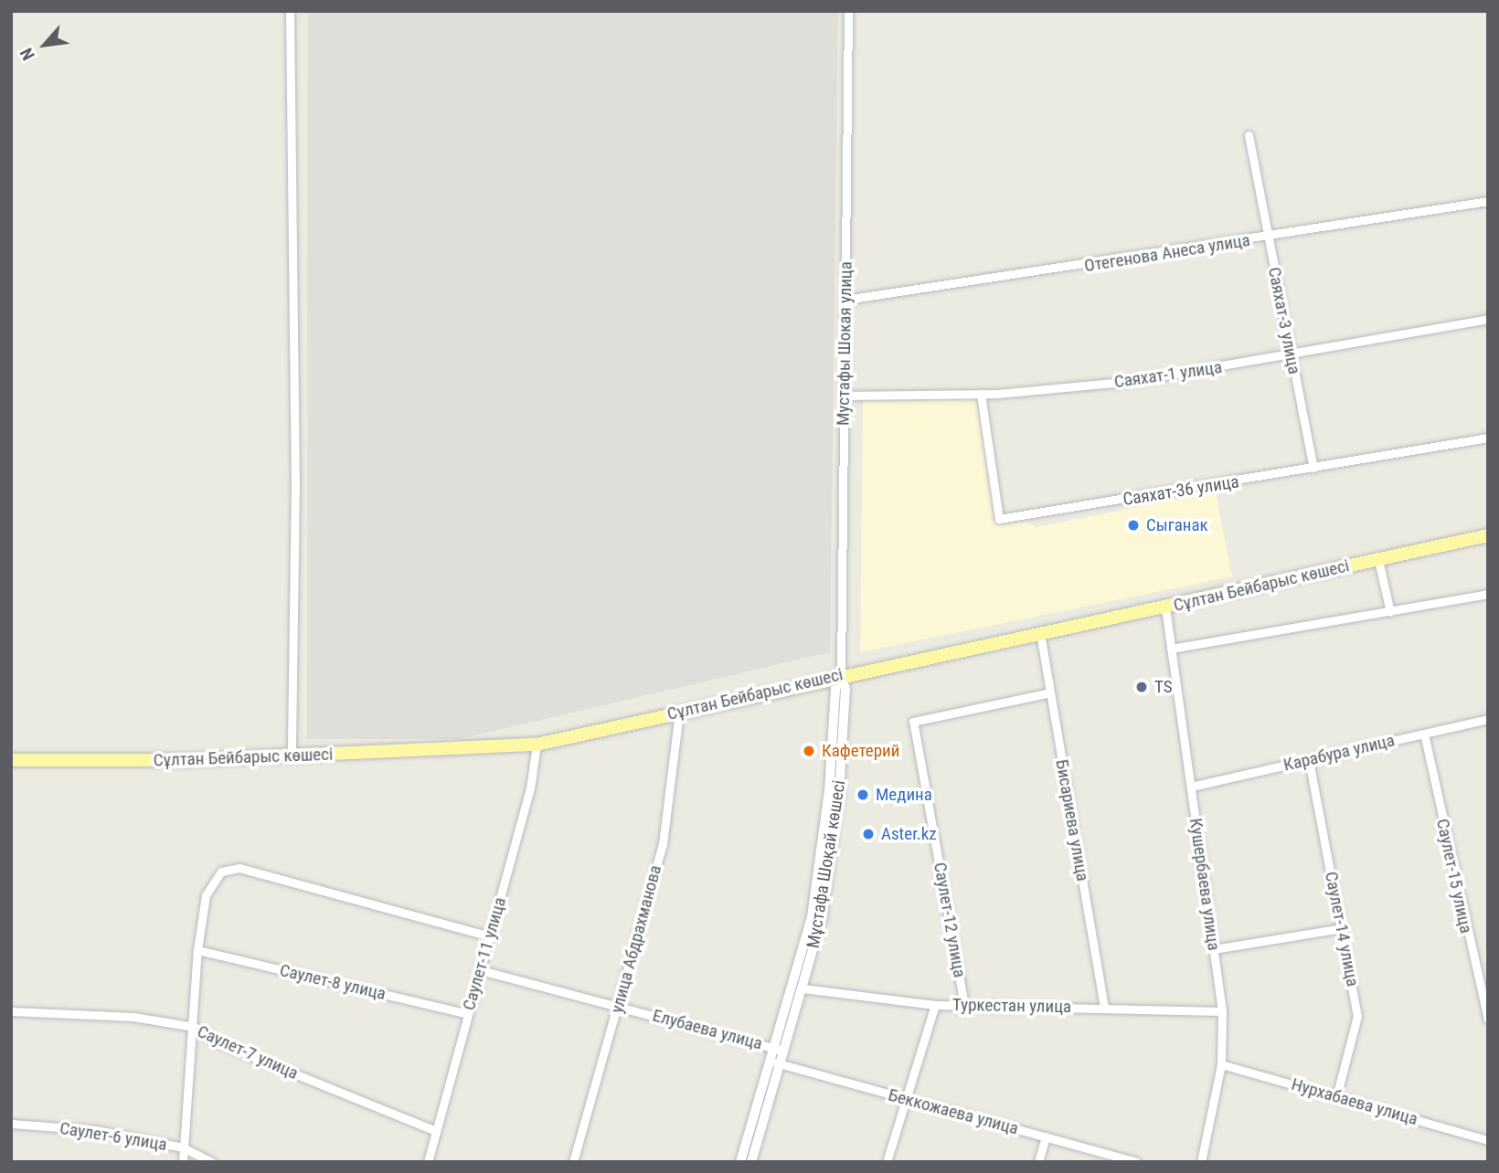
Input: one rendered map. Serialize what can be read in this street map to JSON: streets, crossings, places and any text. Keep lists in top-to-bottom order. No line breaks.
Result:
{"streets":{"main road":["Сұлтан Бейбарыс көшесі"],"street":["Отегенова Анеса улица","Саяхат-3 улица","Мустафы Шокая улица","Саяхат-1 улица","Саяхат-36 улица","Карабура улица","Бисариева улица","Мұстафа Шоқай көшесі","Саулет-15 улица","Кушербаева улица","Саулет-12 улица","Саулет-14 улица","улица Абдрахманова","Саулет-11 улица","Саулет-8 улица","Туркестан улица","Елубаева улица","Саулет-7 улица","Нурхабаева улица","Беккожаева улица","Саулет-6 улица"]},"crossings":[["Отегенова Анеса улица","Саяхат-3 улица"],["Отегенова Анеса улица","Мустафы Шокая улица"],["Саяхат-3 улица","Саяхат-1 улица"],["Саяхат-3 улица","Саяхат-36 улица"],["Мустафы Шокая улица","Саяхат-1 улица"],["Мустафы Шокая улица","Сұлтан Бейбарыс көшесі"],["Мустафы Шокая улица","Мұстафа Шоқай көшесі"],["Саяхат-1 улица","Саяхат-36 улица"],["Сұлтан Бейбарыс көшесі","Бисариева улица"],["Сұлтан Бейбарыс көшесі","Мұстафа Шоқай көшесі"],["Сұлтан Бейбарыс көшесі","Кушербаева улица"],["Сұлтан Бейбарыс көшесі","улица Абдрахманова"],["Сұлтан Бейбарыс көшесі","Саулет-11 улица"],["Карабура улица","Саулет-15 улица"],["Карабура улица","Кушербаева улица"],["Карабура улица","Саулет-14 улица"],["Бисариева улица","Саулет-12 улица"],["Бисариева улица","Туркестан улица"],["Мұстафа Шоқай көшесі","Туркестан улица"],["Мұстафа Шоқай көшесі","Елубаева улица"],["Мұстафа Шоқай көшесі","Беккожаева улица"],["Кушербаева улица","Туркестан улица"],["Кушербаева улица","Нурхабаева улица"],["Саулет-12 улица","Туркестан улица"],["Саулет-14 улица","Нурхабаева улица"],["улица Абдрахманова","Елубаева улица"],["Саулет-11 улица","Саулет-8 улица"],["Саулет-11 улица","Елубаева улица"],["Саулет-11 улица","Саулет-7 улица"]],"places":["Сыганак","TS","Кафетерий","Медина","Aster.kz"],"north":"bottom left"}
